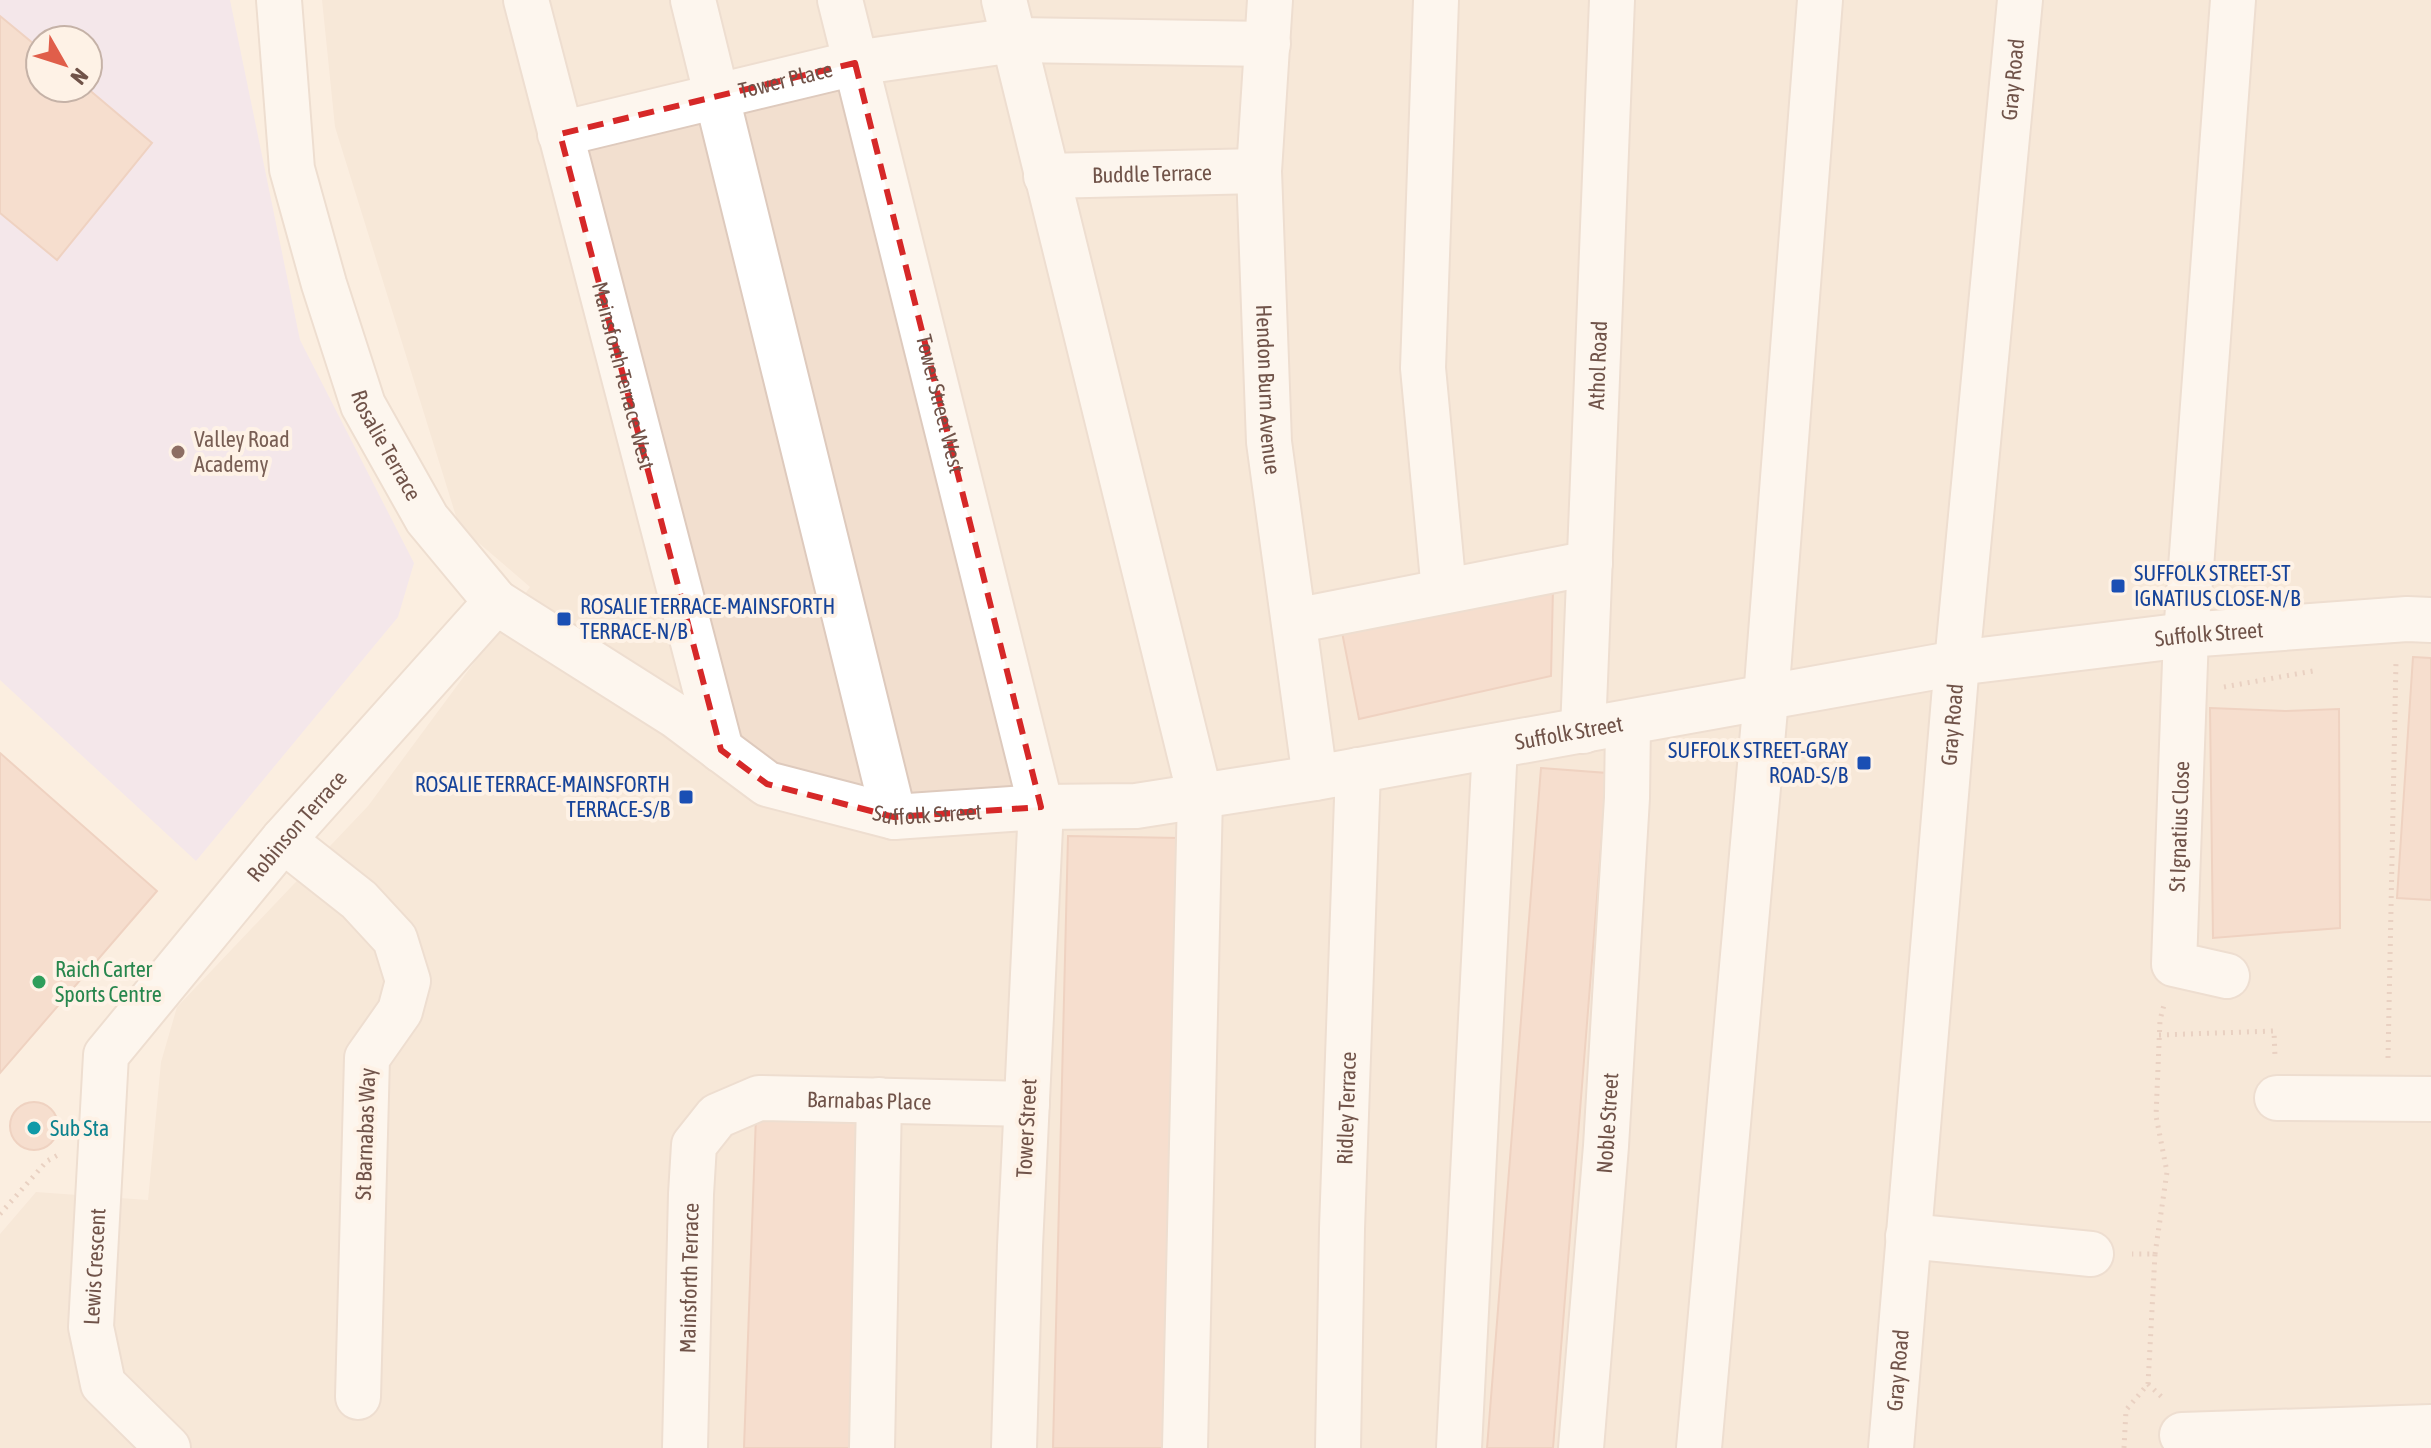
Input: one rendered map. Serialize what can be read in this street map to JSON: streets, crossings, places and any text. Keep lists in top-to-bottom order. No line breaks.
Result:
{"streets":{"street":["Gray Road","Tower Place","Buddle Terrace","Athol Road","Mainsforth Terrace West","Hendon Burn Avenue","Tower Street West","Rosalie Terrace","Suffolk Street","Robinson Terrace","St Ignatius Close","Barnabas Place","Ridley Terrace","Noble Street","Tower Street","St Barnabas Way","Lewis Crescent","Mainsforth Terrace"]},"crossings":[["Gray Road","Suffolk Street"],["Tower Place","Mainsforth Terrace West"],["Tower Place","Hendon Burn Avenue"],["Tower Place","Tower Street West"],["Buddle Terrace","Hendon Burn Avenue"],["Athol Road","Suffolk Street"],["Mainsforth Terrace West","Rosalie Terrace"],["Mainsforth Terrace West","Suffolk Street"],["Hendon Burn Avenue","Suffolk Street"],["Tower Street West","Suffolk Street"],["Tower Street West","Tower Street"],["Rosalie Terrace","Suffolk Street"],["Rosalie Terrace","Robinson Terrace"],["Suffolk Street","St Ignatius Close"],["Suffolk Street","Ridley Terrace"],["Suffolk Street","Noble Street"],["Suffolk Street","Tower Street"],["Robinson Terrace","St Barnabas Way"],["Robinson Terrace","Lewis Crescent"],["Barnabas Place","Tower Street"],["Barnabas Place","Mainsforth Terrace"]],"places":{"other":["Valley Road Academy","Raich Carter Sports Centre","Sub Sta"],"transit":["SUFFOLK STREET-ST IGNATIUS CLOSE-N/B","ROSALIE TERRACE-MAINSFORTH TERRACE-N/B","SUFFOLK STREET-GRAY ROAD-S/B","ROSALIE TERRACE-MAINSFORTH TERRACE-S/B"]},"north":"bottom right"}
